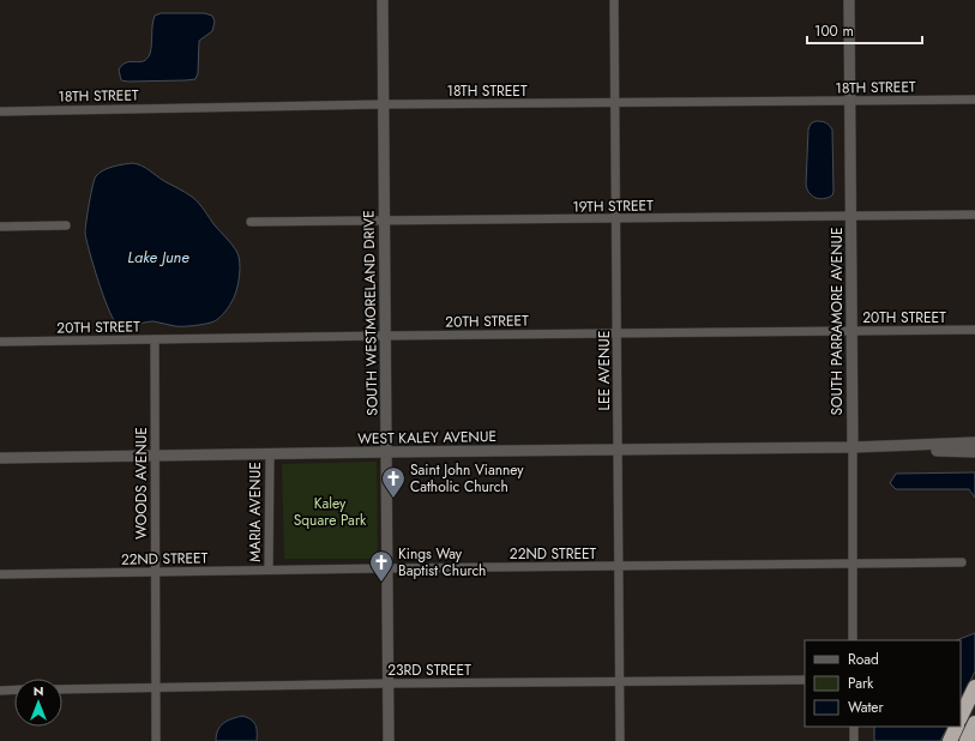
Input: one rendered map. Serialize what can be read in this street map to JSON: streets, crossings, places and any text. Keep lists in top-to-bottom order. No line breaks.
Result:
{"streets":{"street":["18TH STREET","19TH STREET","SOUTH WESTMORELAND DRIVE","20TH STREET","SOUTH PARRAMORE AVENUE","LEE AVENUE","WEST KALEY AVENUE","WOODS AVENUE","MARIA AVENUE","22ND STREET","23RD STREET"]},"crossings":[["18TH STREET","SOUTH WESTMORELAND DRIVE"],["18TH STREET","SOUTH PARRAMORE AVENUE"],["18TH STREET","LEE AVENUE"],["19TH STREET","SOUTH WESTMORELAND DRIVE"],["19TH STREET","SOUTH PARRAMORE AVENUE"],["19TH STREET","LEE AVENUE"],["SOUTH WESTMORELAND DRIVE","20TH STREET"],["SOUTH WESTMORELAND DRIVE","WEST KALEY AVENUE"],["SOUTH WESTMORELAND DRIVE","22ND STREET"],["SOUTH WESTMORELAND DRIVE","23RD STREET"],["20TH STREET","SOUTH PARRAMORE AVENUE"],["20TH STREET","LEE AVENUE"],["20TH STREET","WOODS AVENUE"],["SOUTH PARRAMORE AVENUE","WEST KALEY AVENUE"],["SOUTH PARRAMORE AVENUE","22ND STREET"],["LEE AVENUE","WEST KALEY AVENUE"],["LEE AVENUE","22ND STREET"],["LEE AVENUE","23RD STREET"],["WEST KALEY AVENUE","WOODS AVENUE"],["WEST KALEY AVENUE","MARIA AVENUE"],["WOODS AVENUE","22ND STREET"],["WOODS AVENUE","23RD STREET"],["MARIA AVENUE","22ND STREET"]],"water":["Lake June"],"parks":["Kaley Square Park"],"places":{"church":["Saint John Vianney Catholic Church","Kings Way Baptist Church"]},"legend":["Road","Park","Water"],"scale_bar":"100 m","north":"top"}
